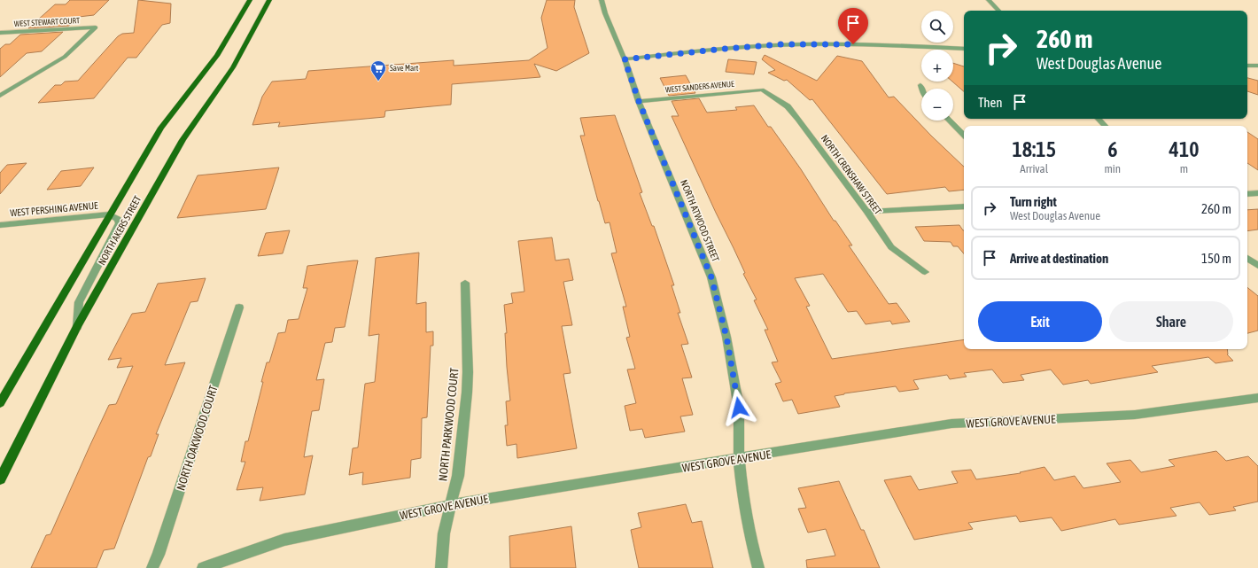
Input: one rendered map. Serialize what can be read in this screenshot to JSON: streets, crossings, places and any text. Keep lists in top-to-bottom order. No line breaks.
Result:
{"streets":{"main road":["NORTH AKERS STREET"],"street":["WEST STEWART COURT","WEST SANDERS AVENUE","NORTH CRENSHAW STREET","WEST PERSHING AVENUE","NORTH ATWOOD STREET","WEST GROVE AVENUE","NORTH PARKWOOD COURT","NORTH OAKWOOD COURT"]},"crossings":[["WEST SANDERS AVENUE","NORTH CRENSHAW STREET"],["WEST SANDERS AVENUE","NORTH ATWOOD STREET"],["WEST PERSHING AVENUE","NORTH AKERS STREET"],["NORTH ATWOOD STREET","WEST GROVE AVENUE"],["WEST GROVE AVENUE","NORTH PARKWOOD COURT"]],"places":{"supermarket":["Save Mart"]},"page":{"map_buttons":["+","−"],"turn":["260 m","West Douglas Avenue"],"then":"Then","eta":["18:15","Arrival","6","min","410","m"],"list":[{"name":"Turn right","note":"West Douglas Avenue","value":"260 m"},{"name":"Arrive at destination","value":"150 m"}],"buttons":["Exit","Share"]}}
